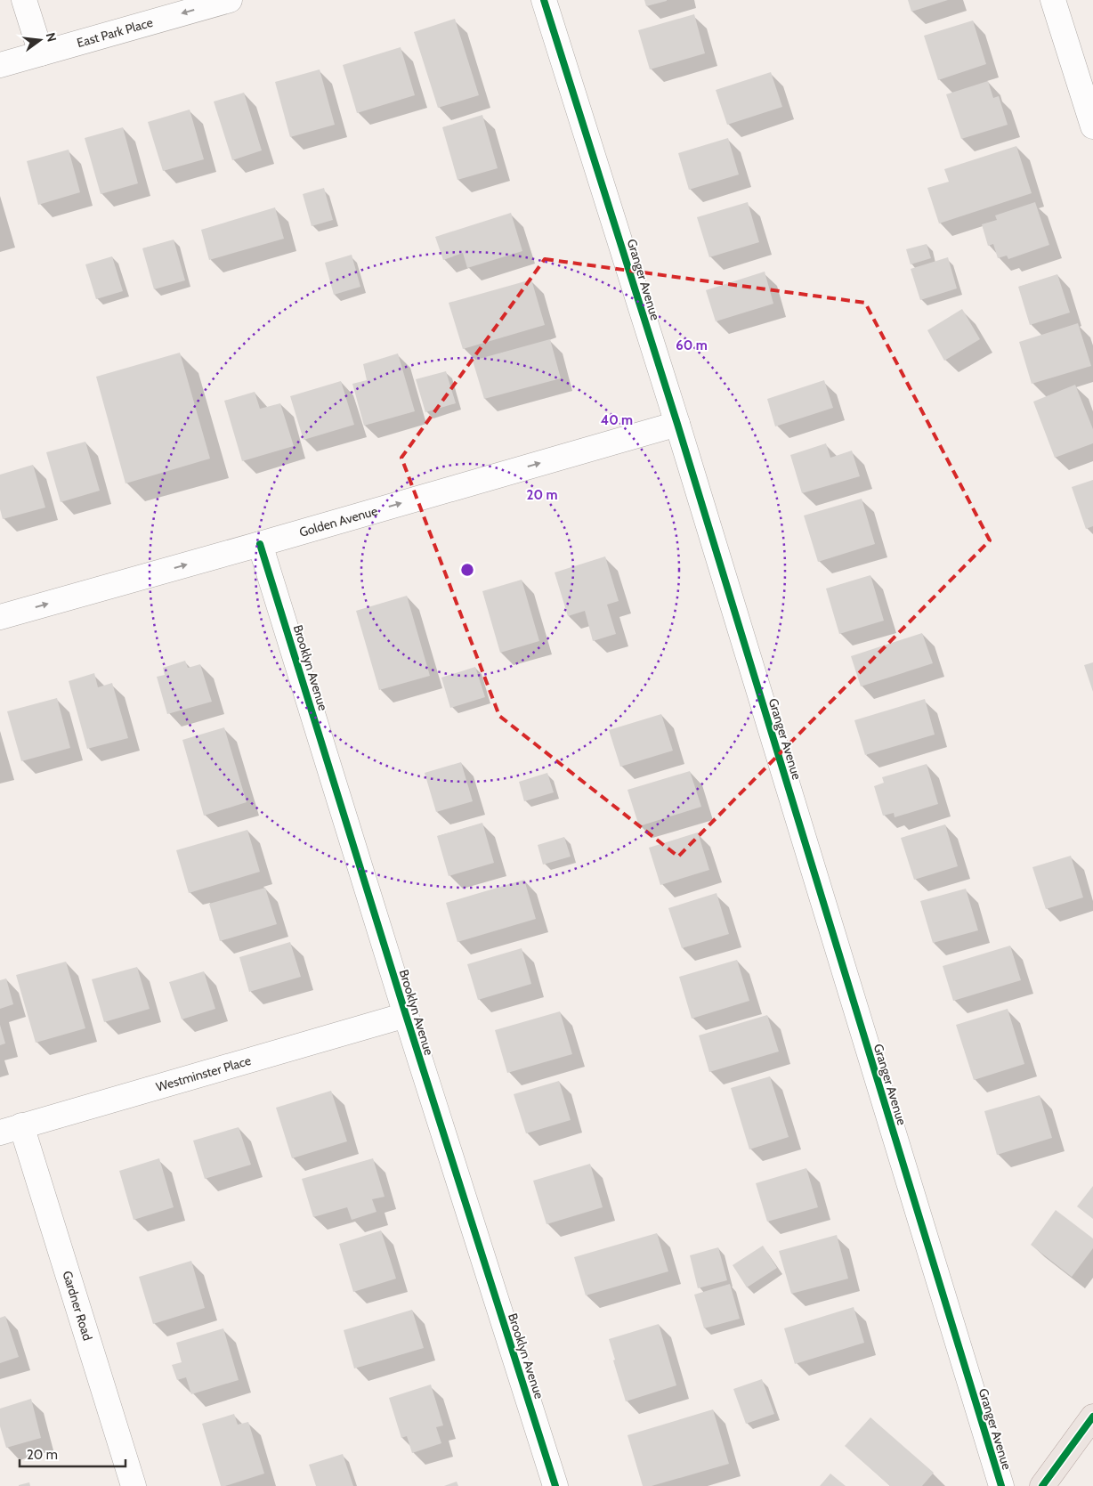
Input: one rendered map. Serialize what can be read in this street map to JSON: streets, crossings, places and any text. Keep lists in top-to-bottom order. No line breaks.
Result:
{"streets":{"street":["East Park Place","Granger Avenue","Golden Avenue","Brooklyn Avenue","Westminster Place","Gardner Road"]},"crossings":[["Granger Avenue","Golden Avenue"],["Golden Avenue","Brooklyn Avenue"],["Brooklyn Avenue","Westminster Place"],["Westminster Place","Gardner Road"]],"one_way":["East Park Place","Golden Avenue"],"scale_bar":"20 m","north":"right","rings":["60 m","40 m","20 m"]}
